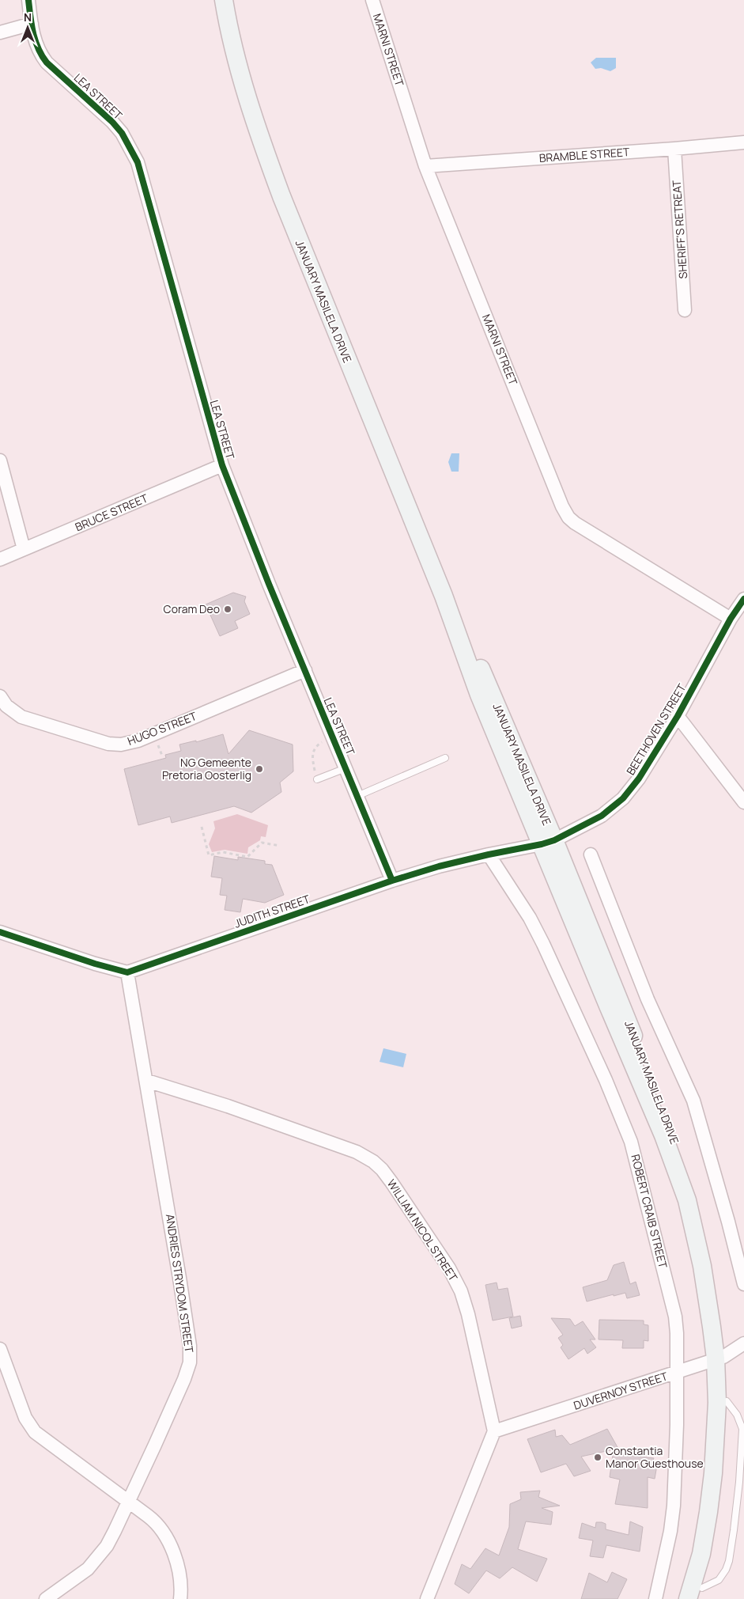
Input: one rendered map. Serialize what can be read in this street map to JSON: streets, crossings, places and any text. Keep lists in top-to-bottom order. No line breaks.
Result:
{"streets":{"main road":["JANUARY MASILELA DRIVE"],"street":["MARNI STREET","LEA STREET","BRAMBLE STREET","SHERIFF'S RETREAT","BRUCE STREET","HUGO STREET","BEETHOVEN STREET","JUDITH STREET","ROBERT CRAIB STREET","WILLIAM NICOL STREET","ANDRIES STRYDOM STREET","DUVERNOY STREET"]},"crossings":[["MARNI STREET","BRAMBLE STREET"],["MARNI STREET","BEETHOVEN STREET"],["LEA STREET","BRUCE STREET"],["LEA STREET","HUGO STREET"],["LEA STREET","JUDITH STREET"],["BRAMBLE STREET","SHERIFF'S RETREAT"],["JANUARY MASILELA DRIVE","BEETHOVEN STREET"],["JANUARY MASILELA DRIVE","JUDITH STREET"],["JANUARY MASILELA DRIVE","DUVERNOY STREET"],["BEETHOVEN STREET","JUDITH STREET"],["JUDITH STREET","ROBERT CRAIB STREET"],["JUDITH STREET","ANDRIES STRYDOM STREET"],["ROBERT CRAIB STREET","DUVERNOY STREET"],["WILLIAM NICOL STREET","ANDRIES STRYDOM STREET"],["WILLIAM NICOL STREET","DUVERNOY STREET"]],"places":["Coram Deo","NG Gemeente Pretoria Oosterlig","Constantia Manor Guesthouse"],"north":"top"}
